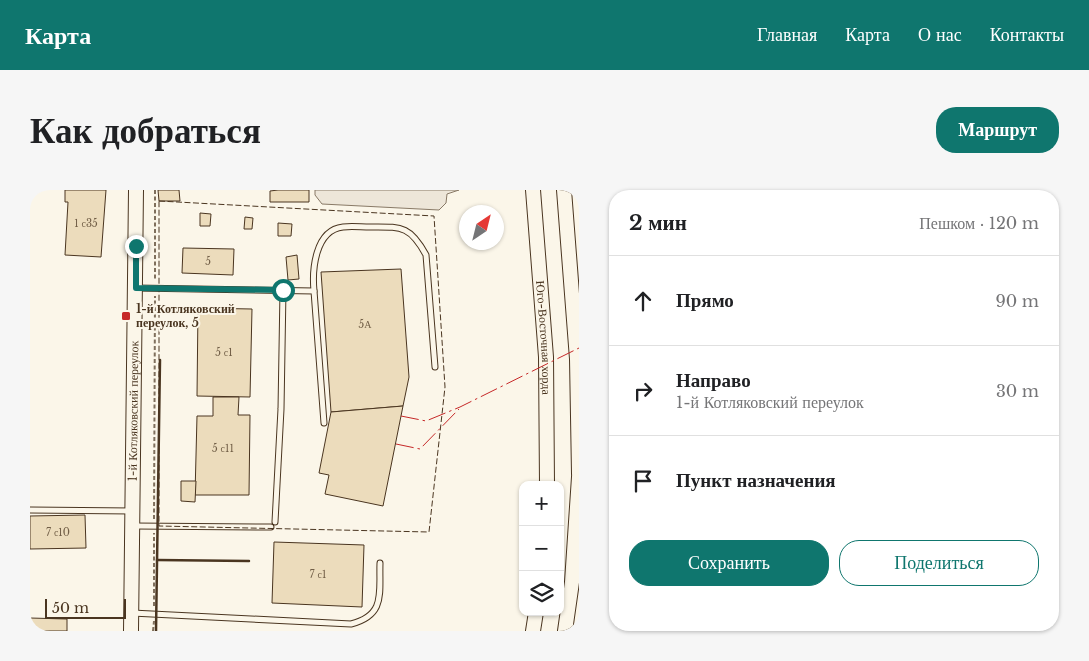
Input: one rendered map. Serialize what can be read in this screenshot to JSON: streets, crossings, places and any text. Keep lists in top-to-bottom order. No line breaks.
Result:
{"streets":{"main road":["Юго-Восточная хорда","1-й Котляковский переулок"]},"places":{"transit":["1-й Котляковский переулок, 5"]},"house_numbers":["1 с35","5","5А","5 с1","5 с11","7 с10","7 с1"],"scale_bar":"50 m","north":"top right","page":{"header":"Карта","nav":["Главная","Карта","О нас","Контакты"],"buttons":["Маршрут",["Сохранить","Поделиться"]],"title":"Как добраться","heading":["2 мин","Пешком · 120 m"],"list":[["Прямо","90 m"],["Направо","1-й Котляковский переулок","30 m"],"Пункт назначения"],"map_buttons":["+","−"],"scale":"50 m"}}
